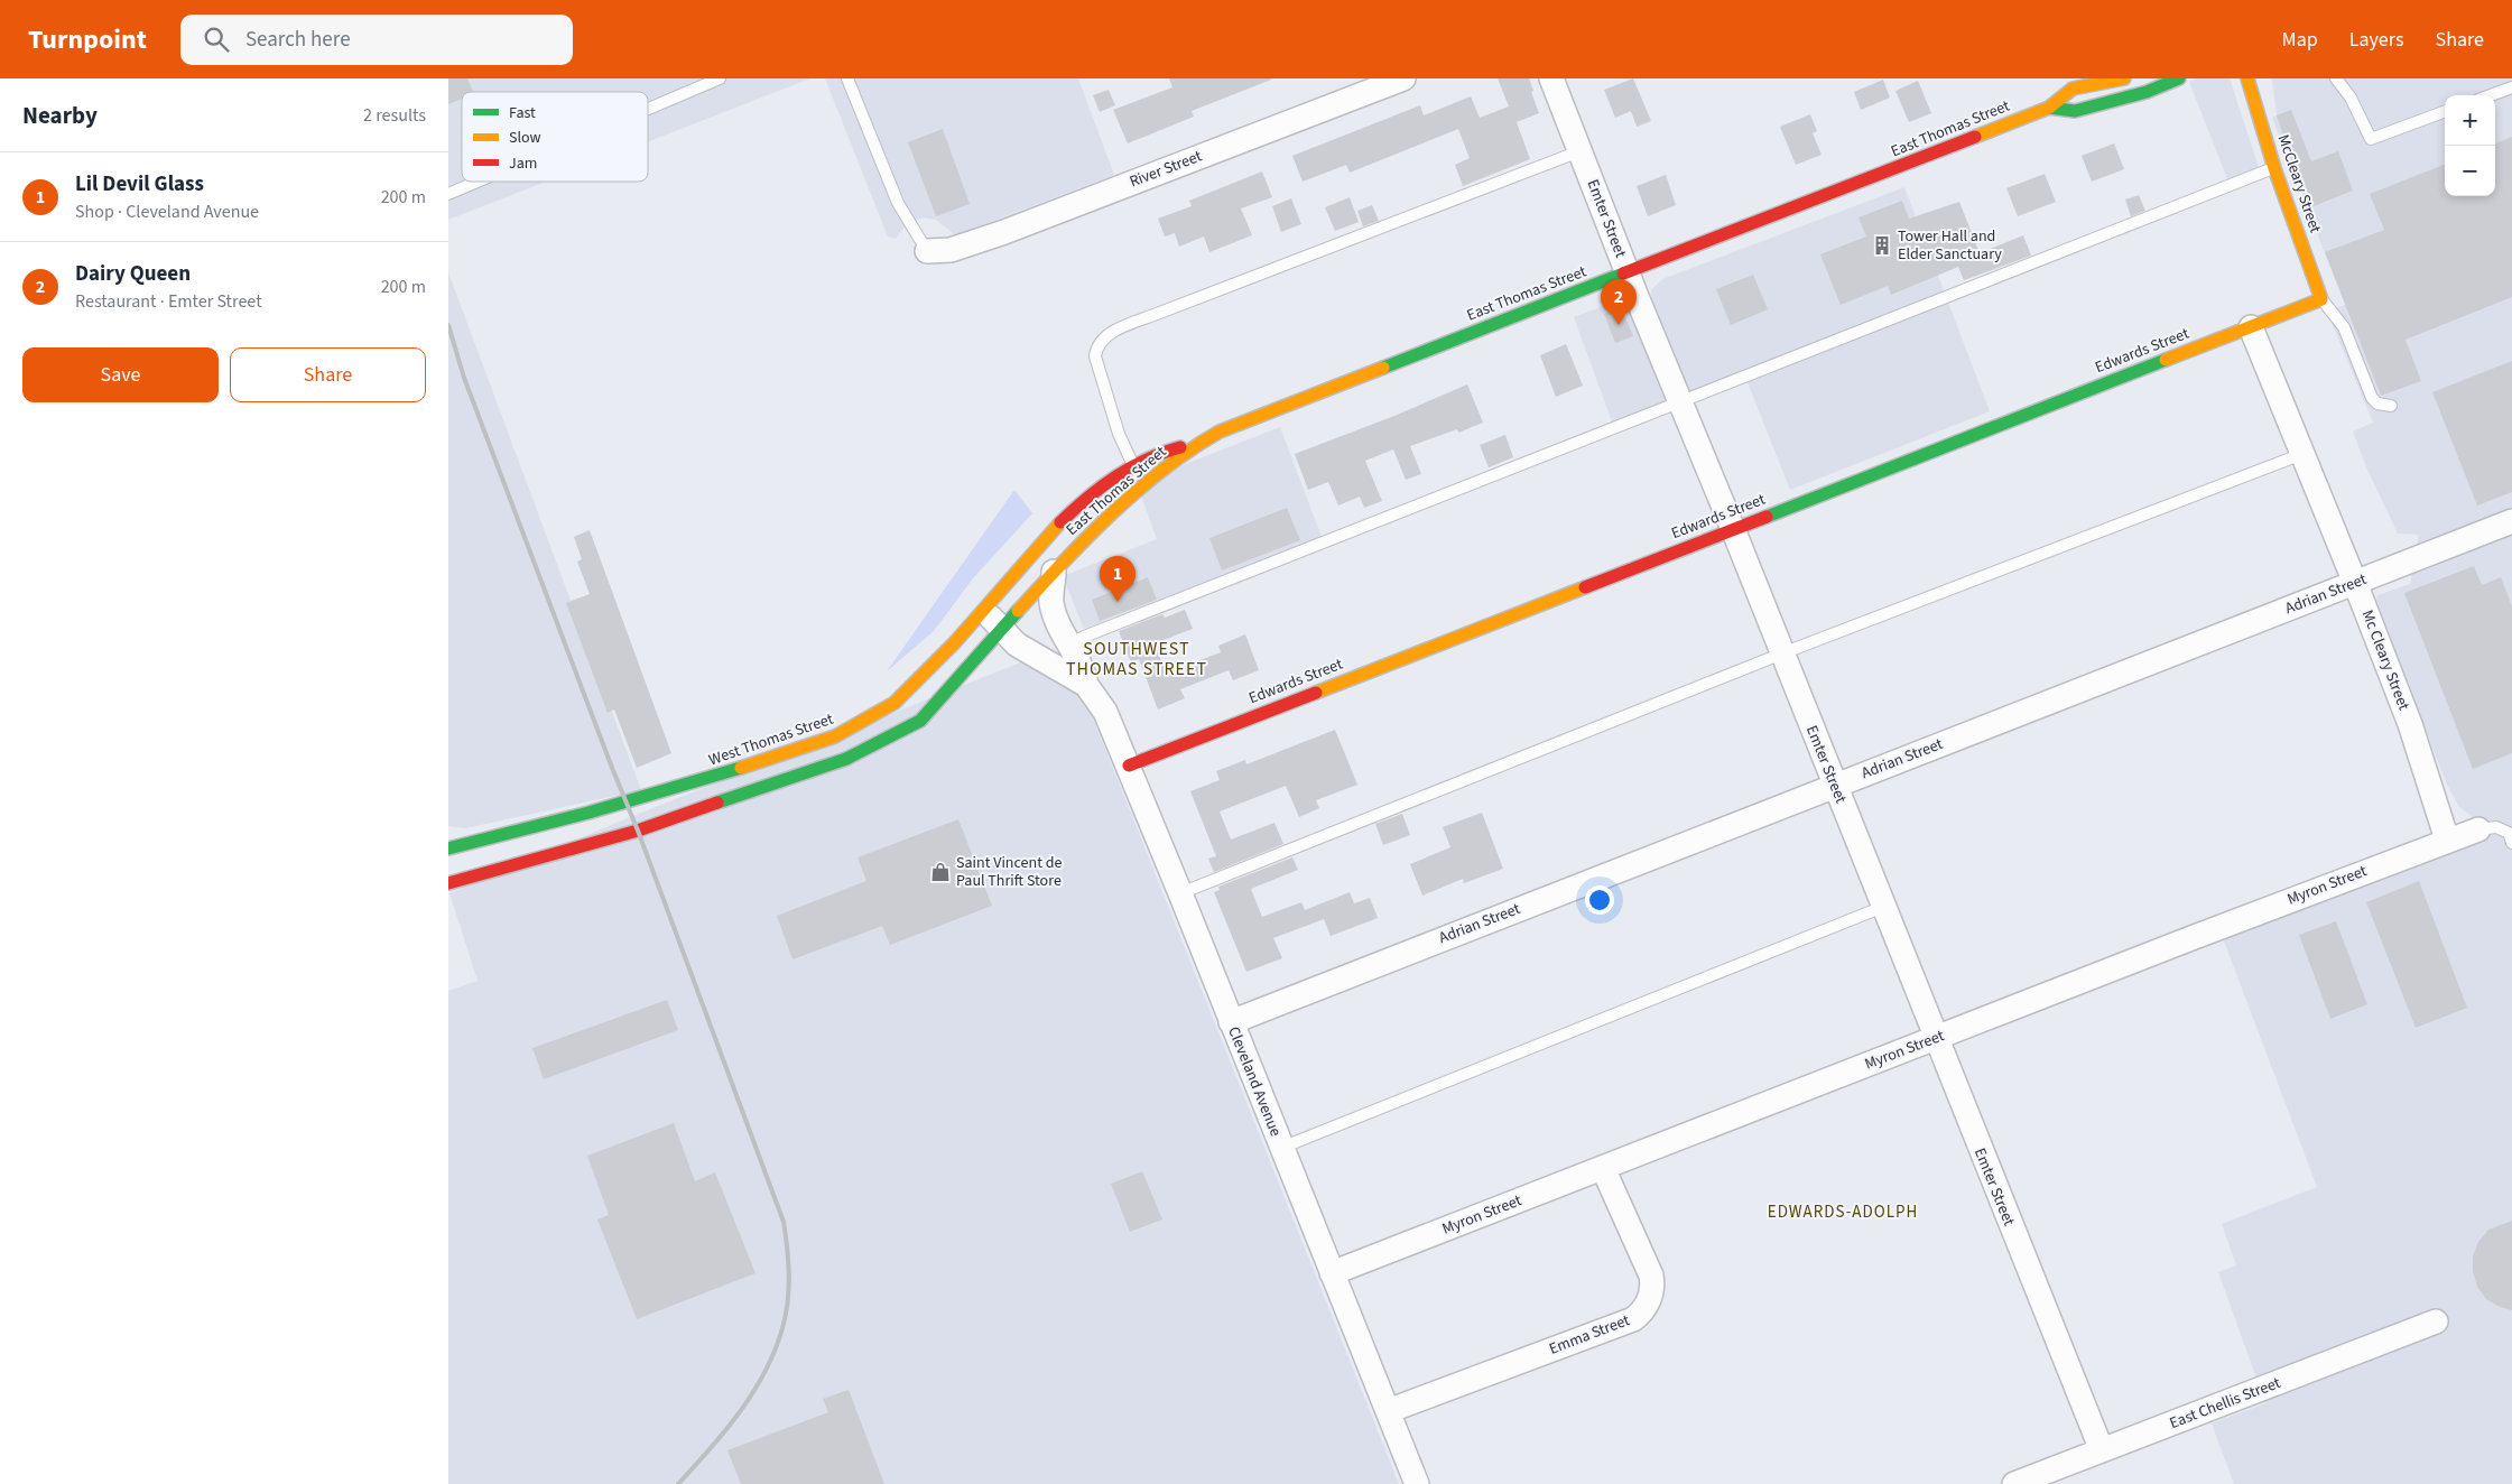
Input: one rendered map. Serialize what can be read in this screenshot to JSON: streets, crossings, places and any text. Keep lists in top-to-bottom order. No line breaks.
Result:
{"streets":{"main road":["East Thomas Street","McCleary Street","Edwards Street","West Thomas Street"],"street":["River Street","Emter Street","Adrian Street","Mc Cleary Street","Myron Street","Cleveland Avenue","Emma Street","East Chellis Street"]},"crossings":[["East Thomas Street","Emter Street"],["East Thomas Street","West Thomas Street"],["East Thomas Street","Cleveland Avenue"],["McCleary Street","Edwards Street"],["Emter Street","Edwards Street"],["Emter Street","Adrian Street"],["Emter Street","Myron Street"],["Emter Street","East Chellis Street"],["Edwards Street","Mc Cleary Street"],["Edwards Street","Cleveland Avenue"],["Adrian Street","Mc Cleary Street"],["Adrian Street","Cleveland Avenue"],["Mc Cleary Street","Myron Street"],["West Thomas Street","Cleveland Avenue"],["Myron Street","Cleveland Avenue"],["Myron Street","Emma Street"],["Cleveland Avenue","Emma Street"]],"districts":["SOUTHWEST THOMAS STREET","EDWARDS-ADOLPH"],"places":{"building":["Tower Hall and Elder Sanctuary"],"shop":["Saint Vincent de Paul Thrift Store"]},"legend":["Fast","Slow","Jam"],"page":{"header":"Turnpoint","search":"Search here","nav":["Map","Layers","Share"],"heading":["Nearby","2 results"],"map_buttons":["+","−"],"list":[{"mark":"1","name":"Lil Devil Glass","note":"Shop · Cleveland Avenue","value":"200 m"},{"mark":"2","name":"Dairy Queen","note":"Restaurant · Emter Street","value":"200 m"}],"pins":["2","1"],"buttons":["Save","Share"]}}
